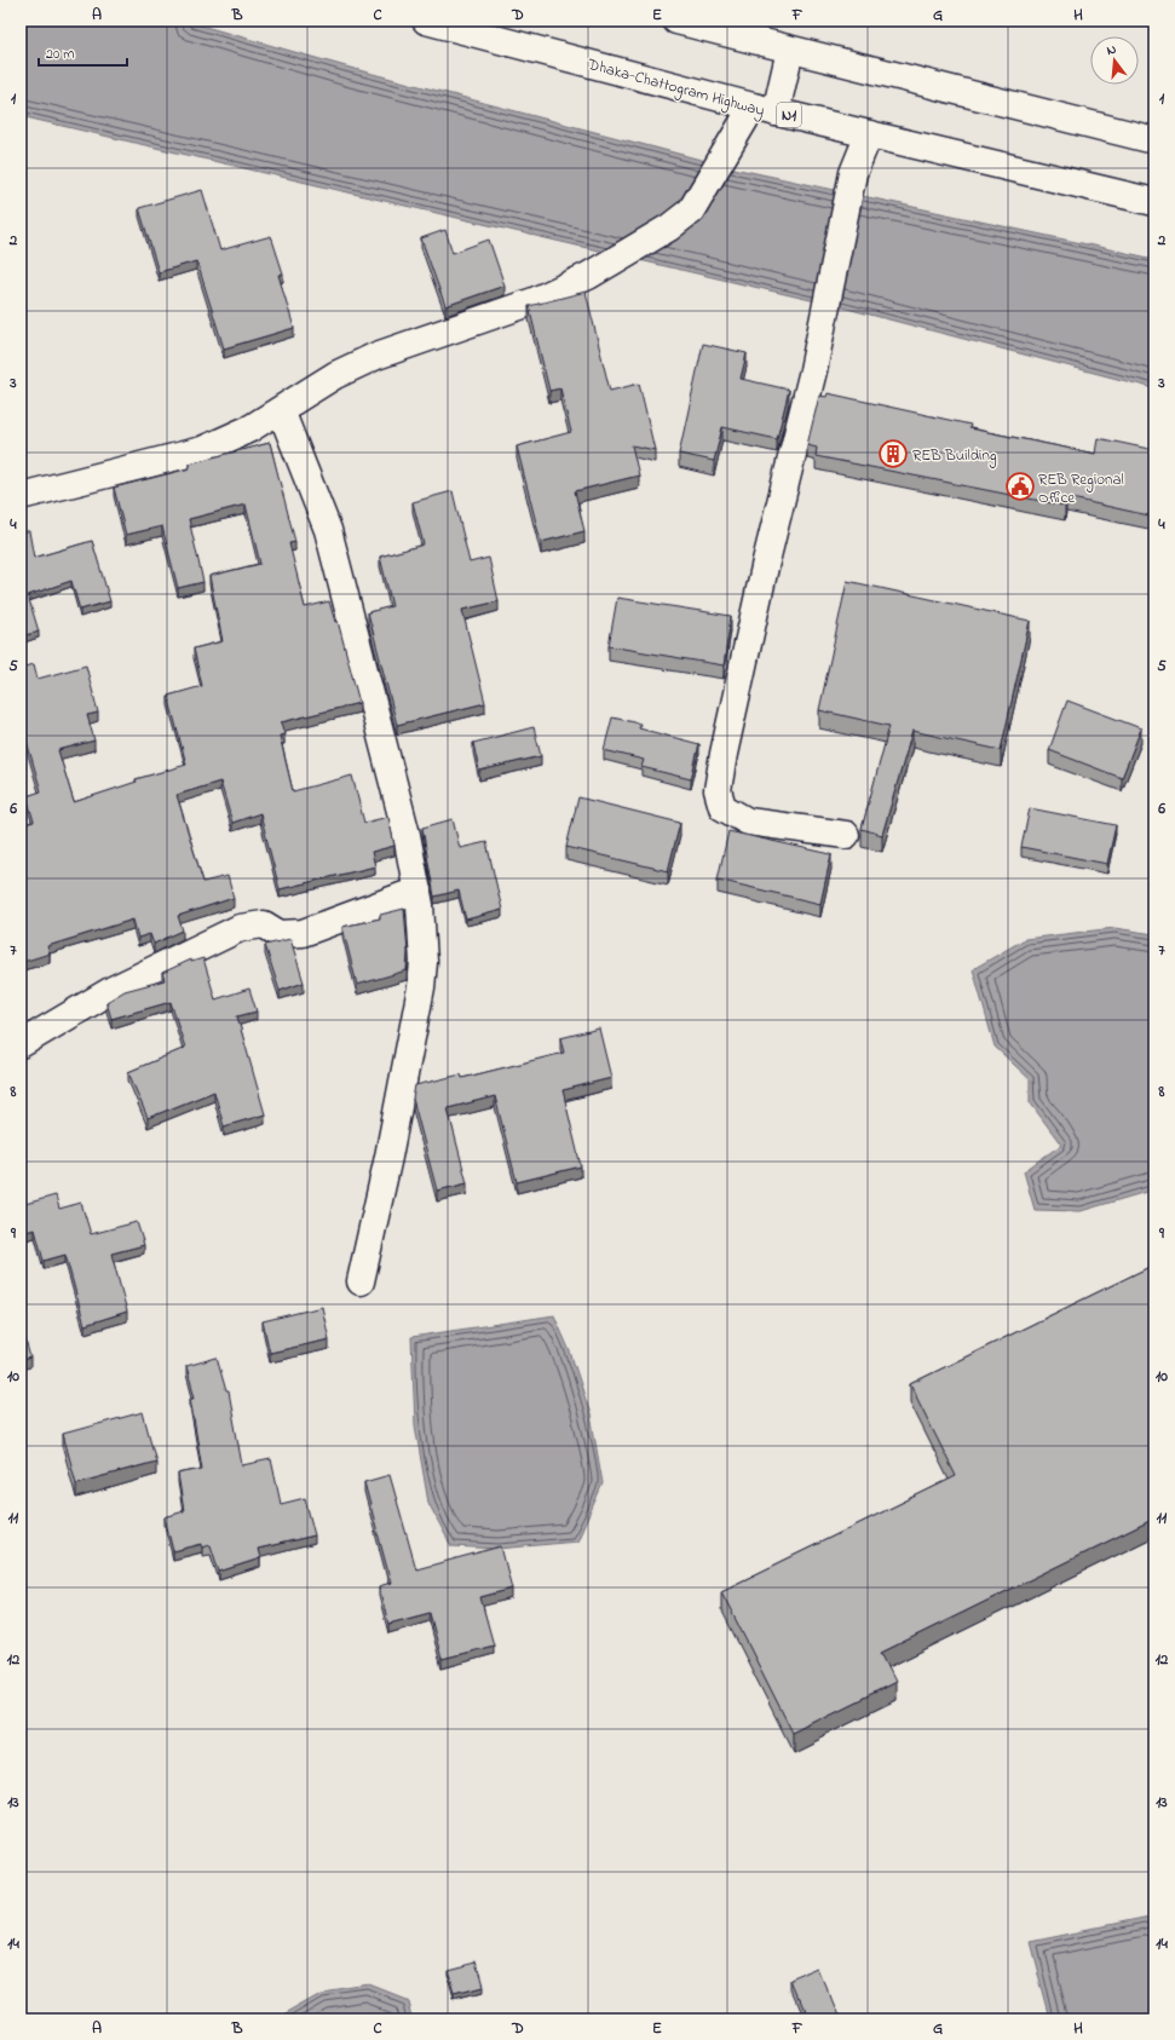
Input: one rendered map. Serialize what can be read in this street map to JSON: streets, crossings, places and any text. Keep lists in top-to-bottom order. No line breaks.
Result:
{"streets":{"main road":["Dhaka-Chattogram Highway","N1"]},"places":{"building":["REB Building"],"public building":["REB Regional Office"]},"scale_bar":"20 m","north":"top","grid":{"columns":["A","B","C","D","E","F","G","H"],"rows":["1","2","3","4","5","6","7","8","9","10","11","12","13","14"]}}
